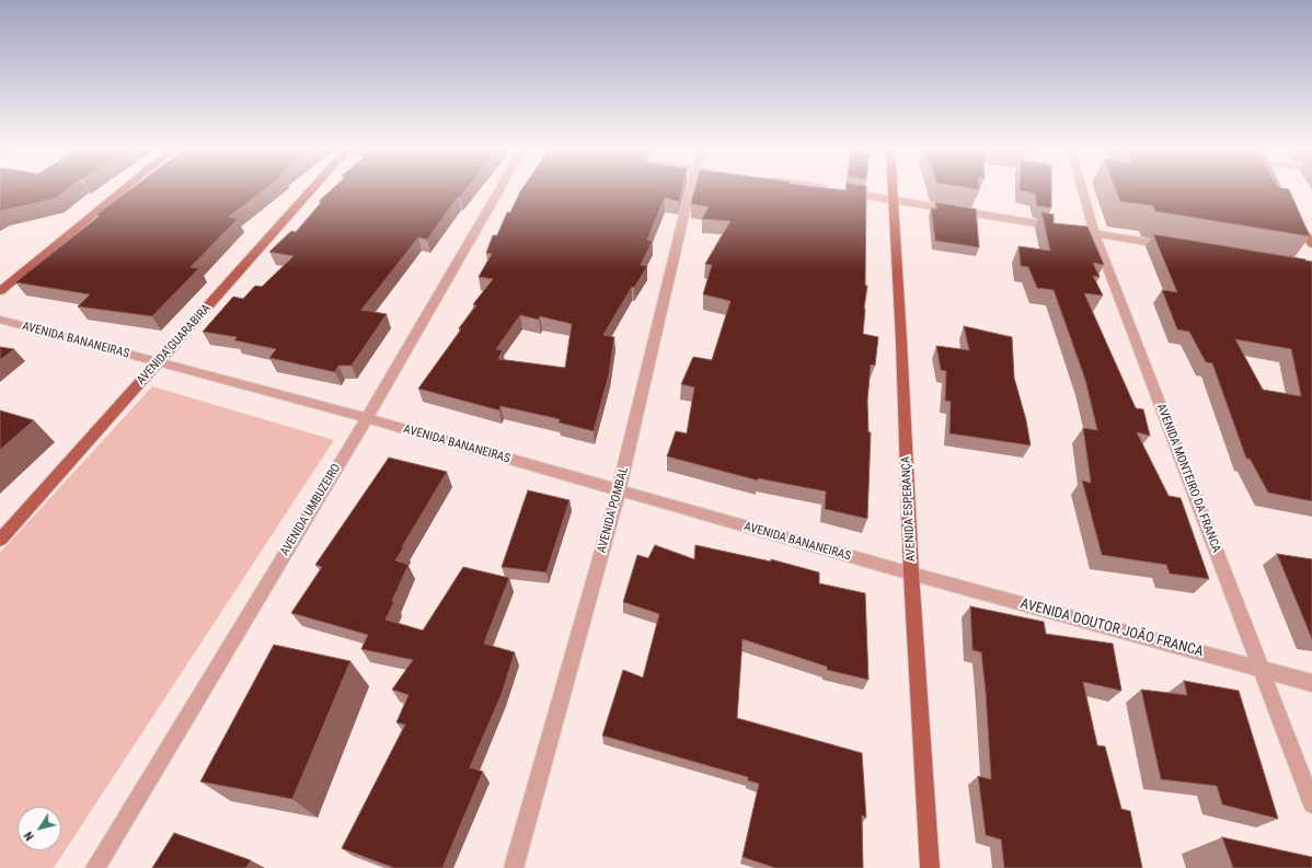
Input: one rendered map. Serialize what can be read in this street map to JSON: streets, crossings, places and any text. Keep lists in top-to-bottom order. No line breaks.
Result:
{"streets":{"main road":["AVENIDA GUARABIRA","AVENIDA ESPERANÇA"],"street":["AVENIDA BANANEIRAS","AVENIDA MONTEIRO DA FRANCA","AVENIDA UMBUZEIRO","AVENIDA POMBAL","AVENIDA DOUTOR JOÃO FRANCA"]},"crossings":[["AVENIDA BANANEIRAS","AVENIDA GUARABIRA"],["AVENIDA BANANEIRAS","AVENIDA ESPERANÇA"],["AVENIDA BANANEIRAS","AVENIDA UMBUZEIRO"],["AVENIDA BANANEIRAS","AVENIDA POMBAL"],["AVENIDA BANANEIRAS","AVENIDA DOUTOR JOÃO FRANCA"],["AVENIDA MONTEIRO DA FRANCA","AVENIDA DOUTOR JOÃO FRANCA"],["AVENIDA ESPERANÇA","AVENIDA DOUTOR JOÃO FRANCA"]],"north":"bottom left"}
